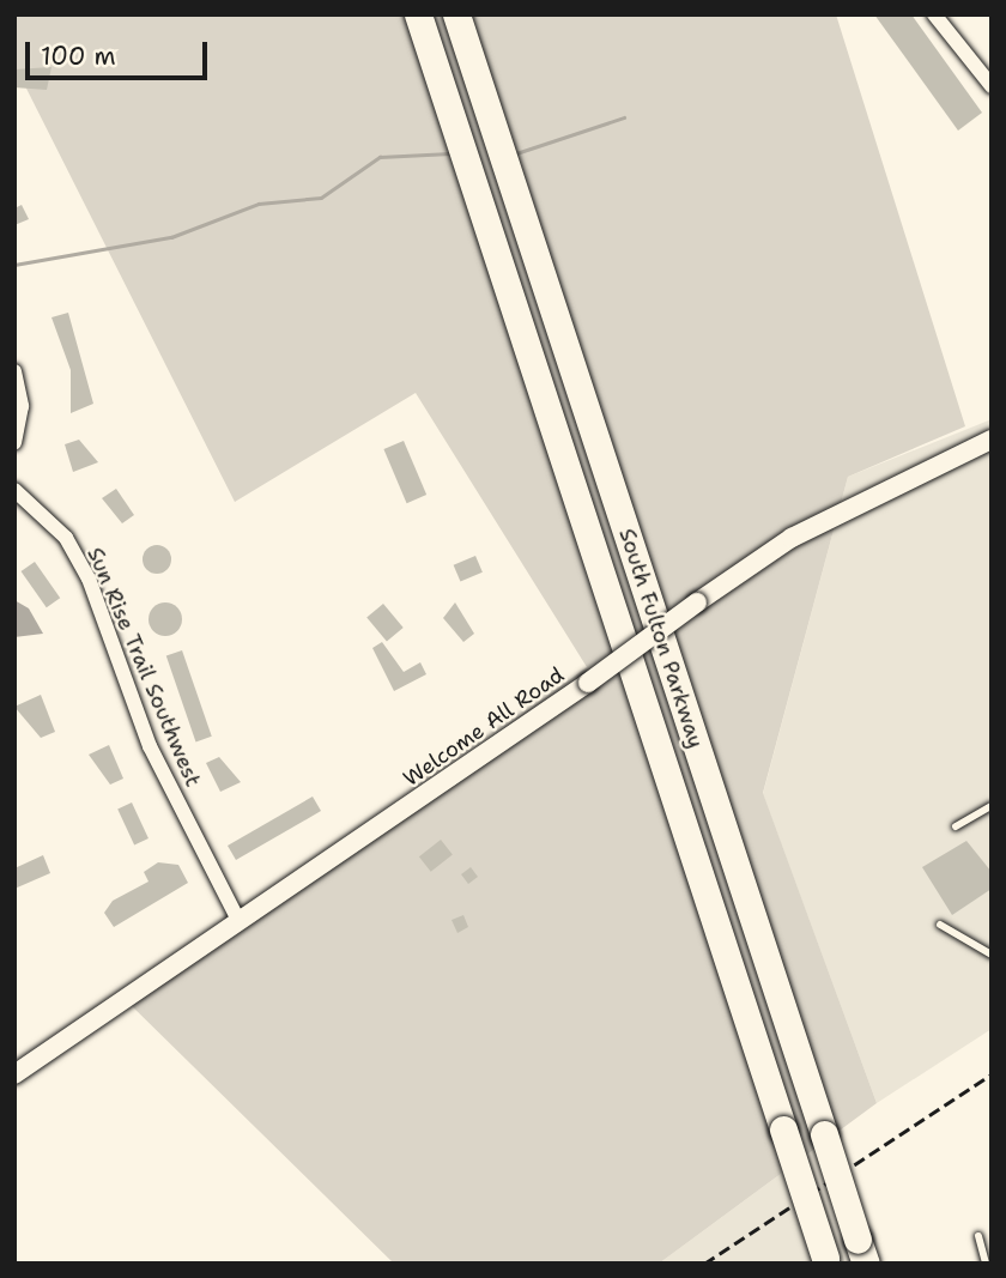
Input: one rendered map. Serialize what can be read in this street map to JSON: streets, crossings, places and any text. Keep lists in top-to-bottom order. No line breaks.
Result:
{"streets":{"highway":["South Fulton Parkway"],"street":["Sun Rise Trail Southwest","Welcome All Road"]},"crossings":[["Sun Rise Trail Southwest","Welcome All Road"]],"scale_bar":"100 m"}
